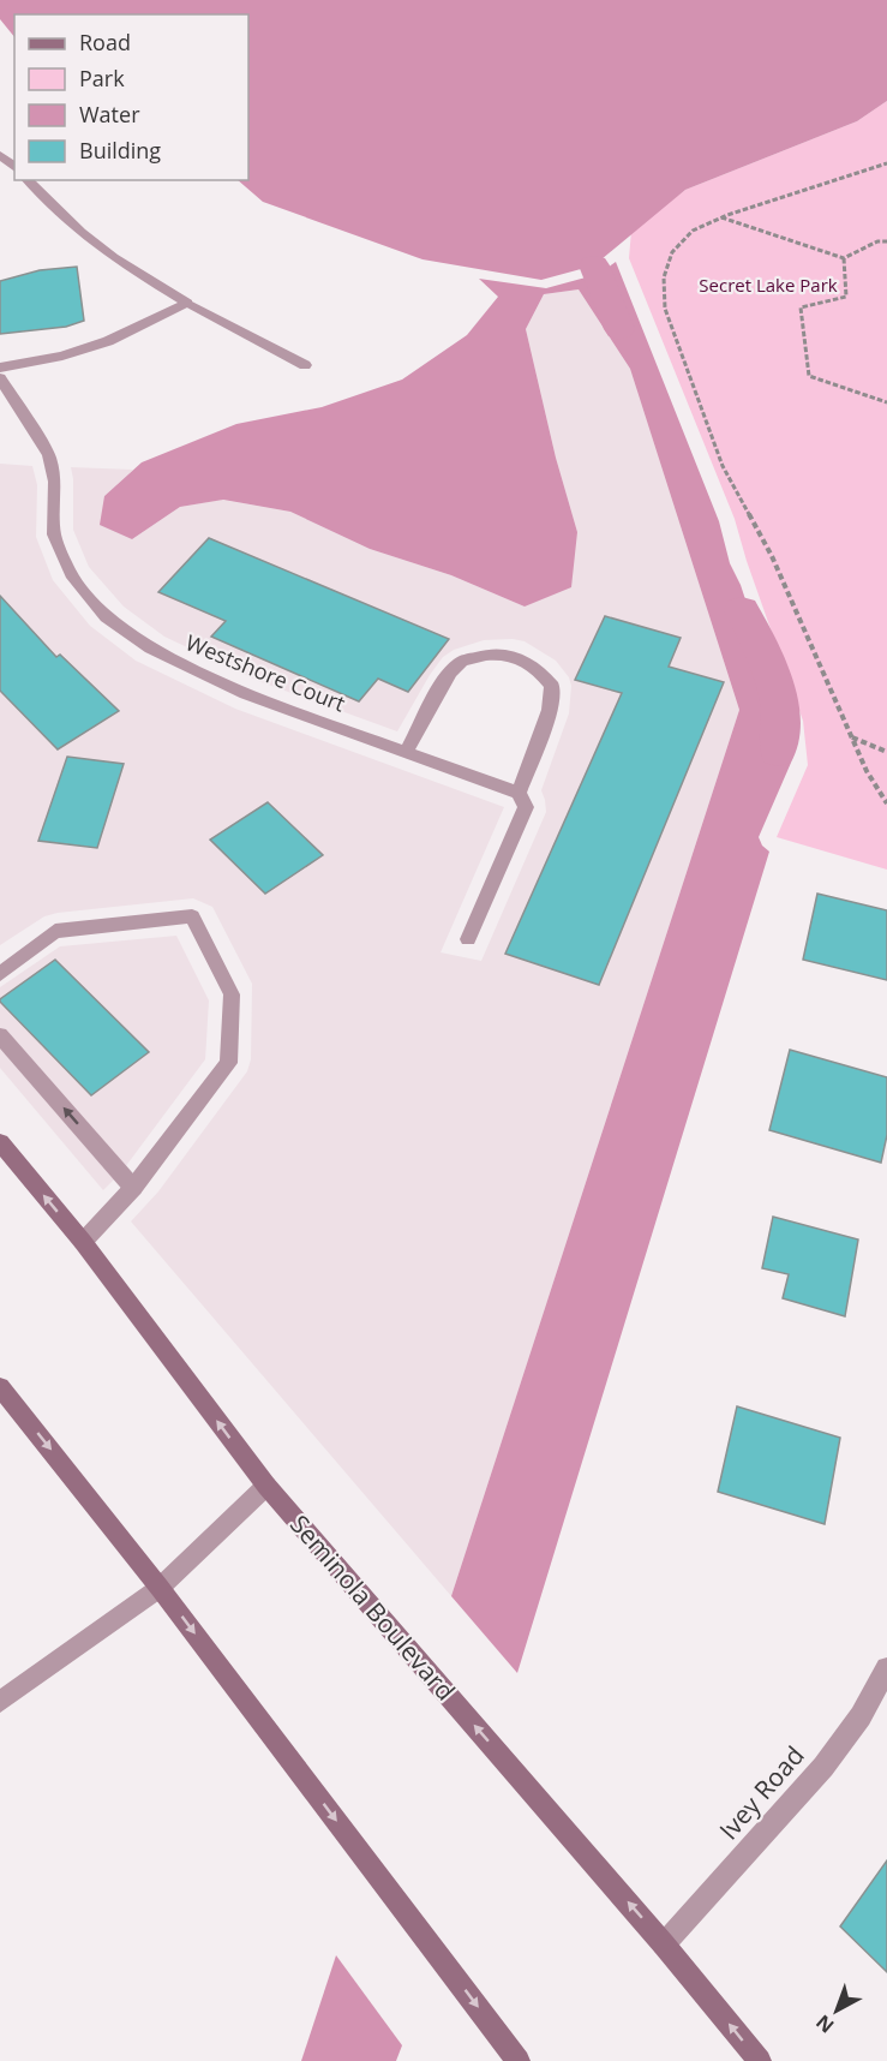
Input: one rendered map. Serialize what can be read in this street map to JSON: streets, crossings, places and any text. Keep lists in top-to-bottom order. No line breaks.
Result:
{"streets":{"main road":["Seminola Boulevard"],"street":["Westshore Court","Ivey Road"]},"crossings":[["Seminola Boulevard","Ivey Road"]],"parks":["Secret Lake Park"],"legend":["Road","Park","Water","Building"],"north":"bottom left"}
